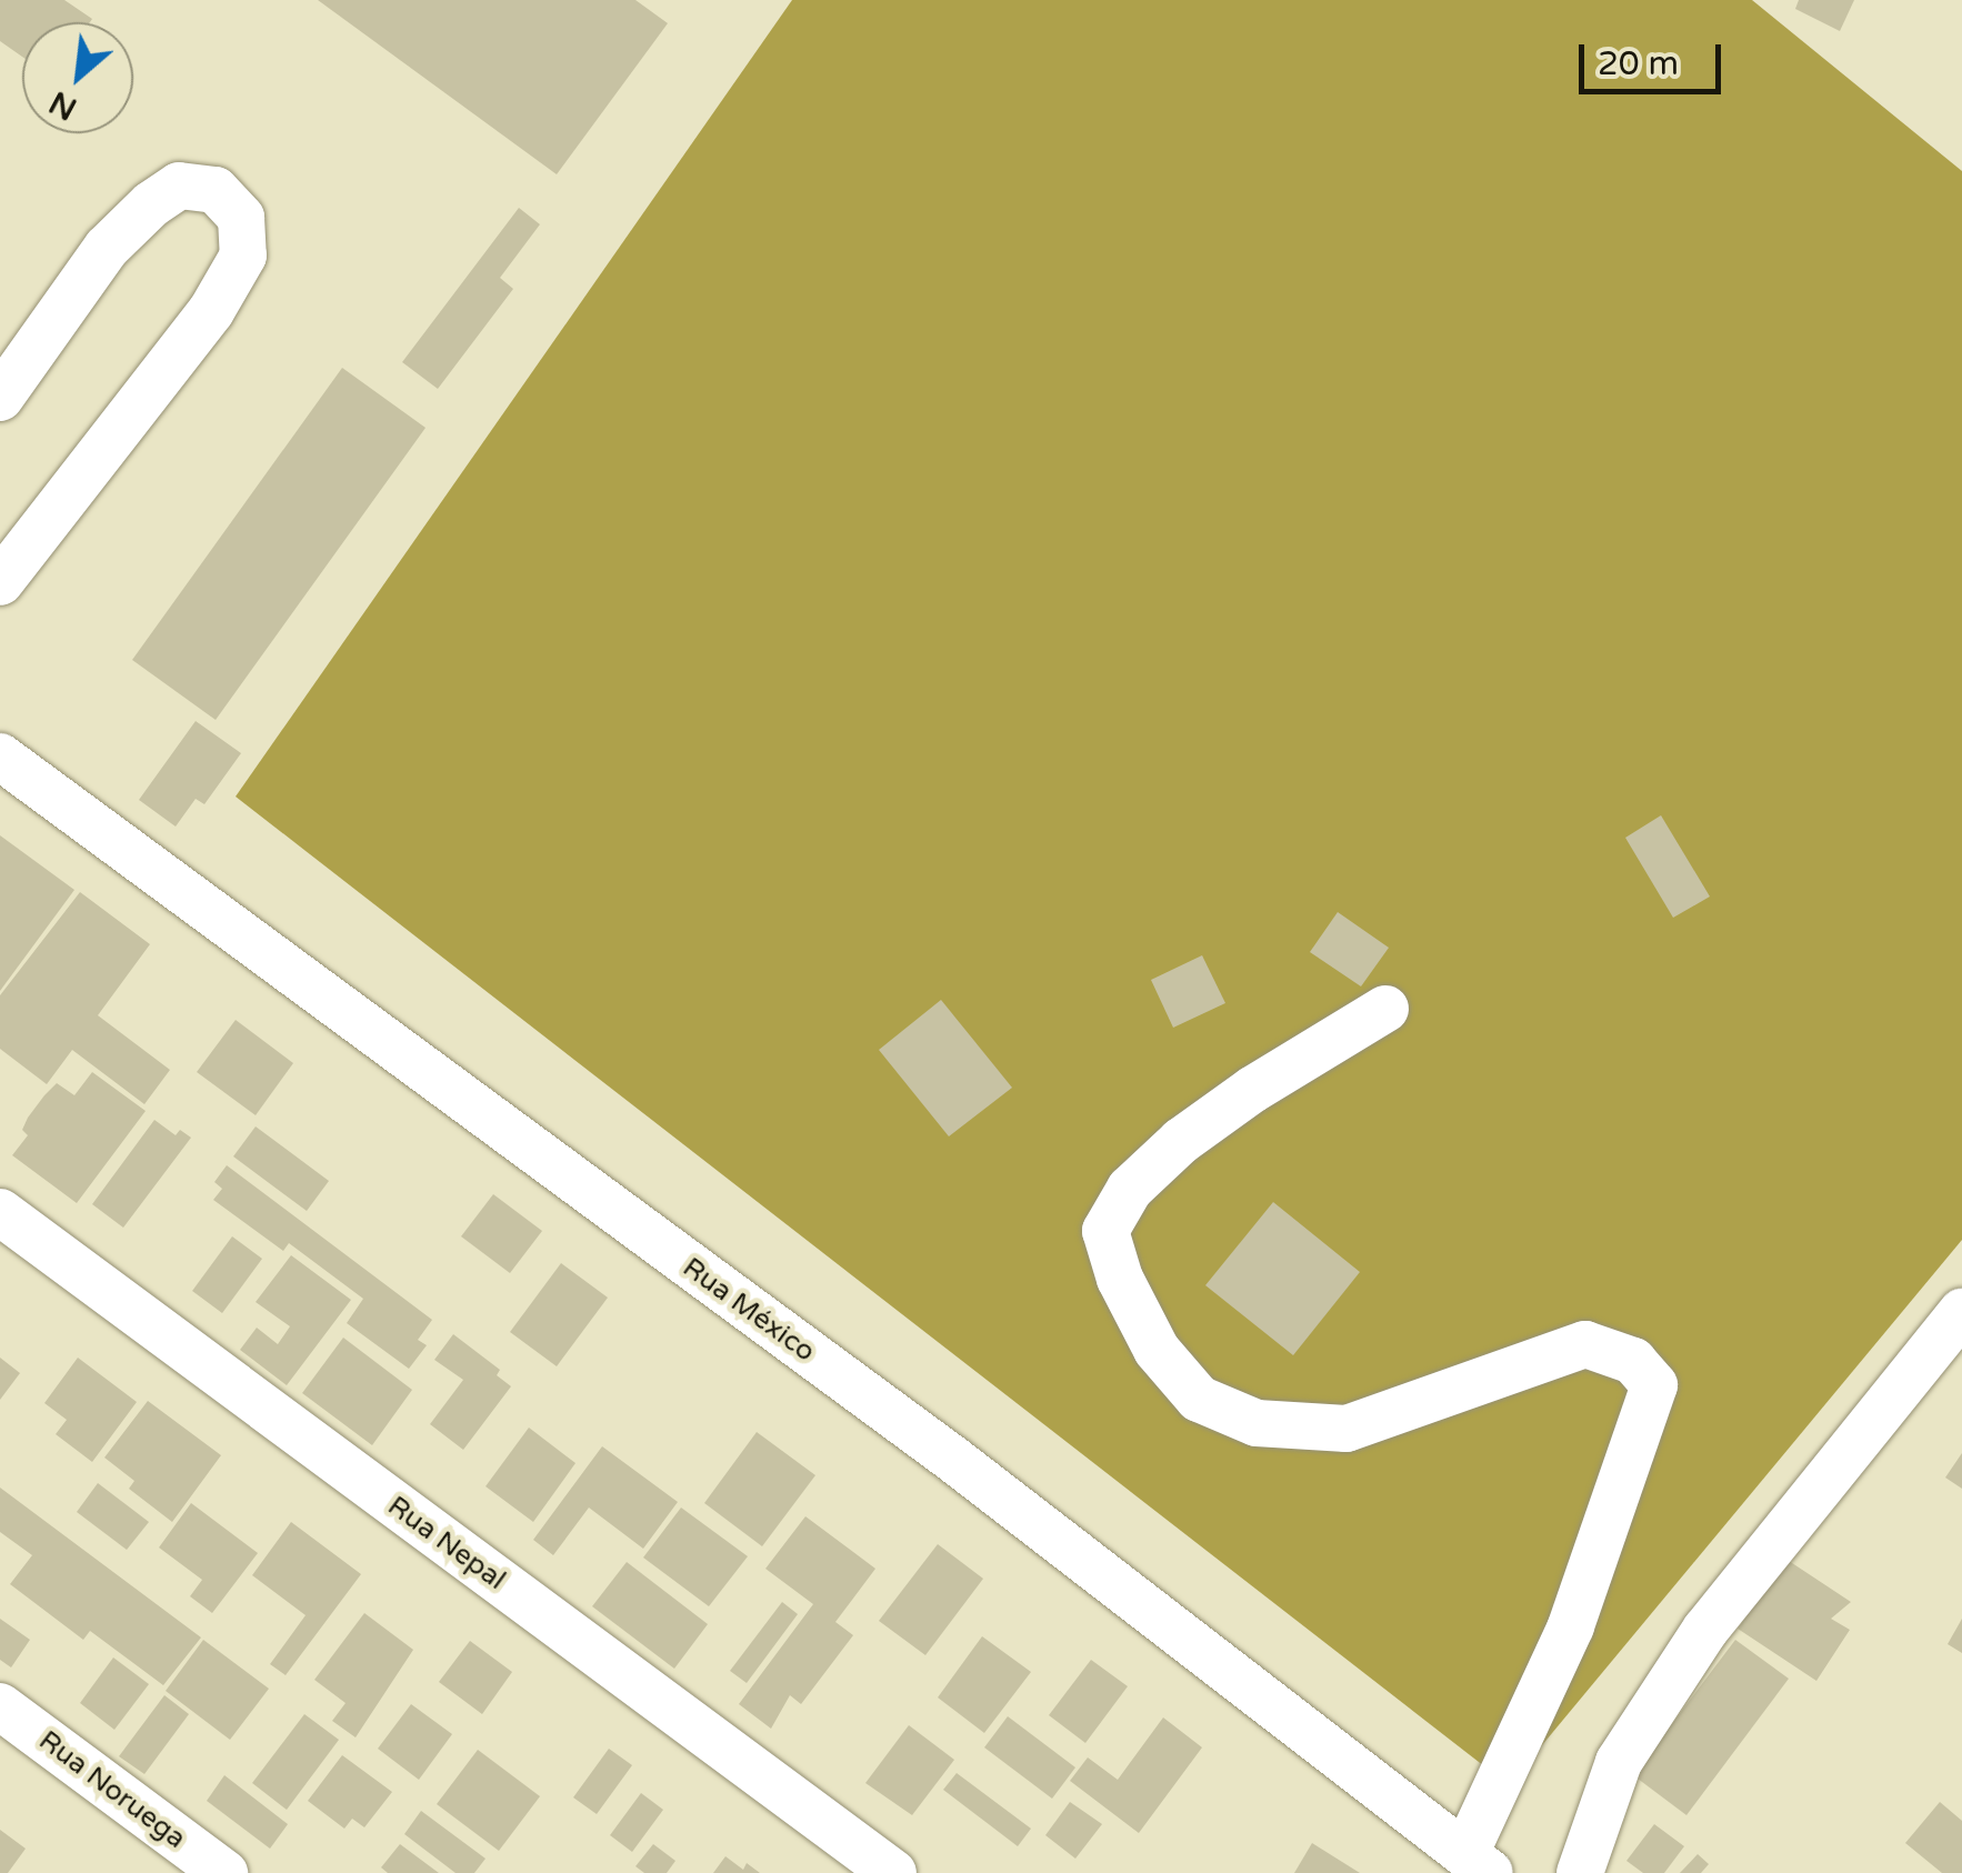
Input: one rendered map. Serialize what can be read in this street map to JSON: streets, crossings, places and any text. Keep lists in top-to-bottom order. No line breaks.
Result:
{"streets":{"street":["Rua México","Rua Nepal","Rua Noruega"]},"scale_bar":"20 m","north":"bottom left"}
